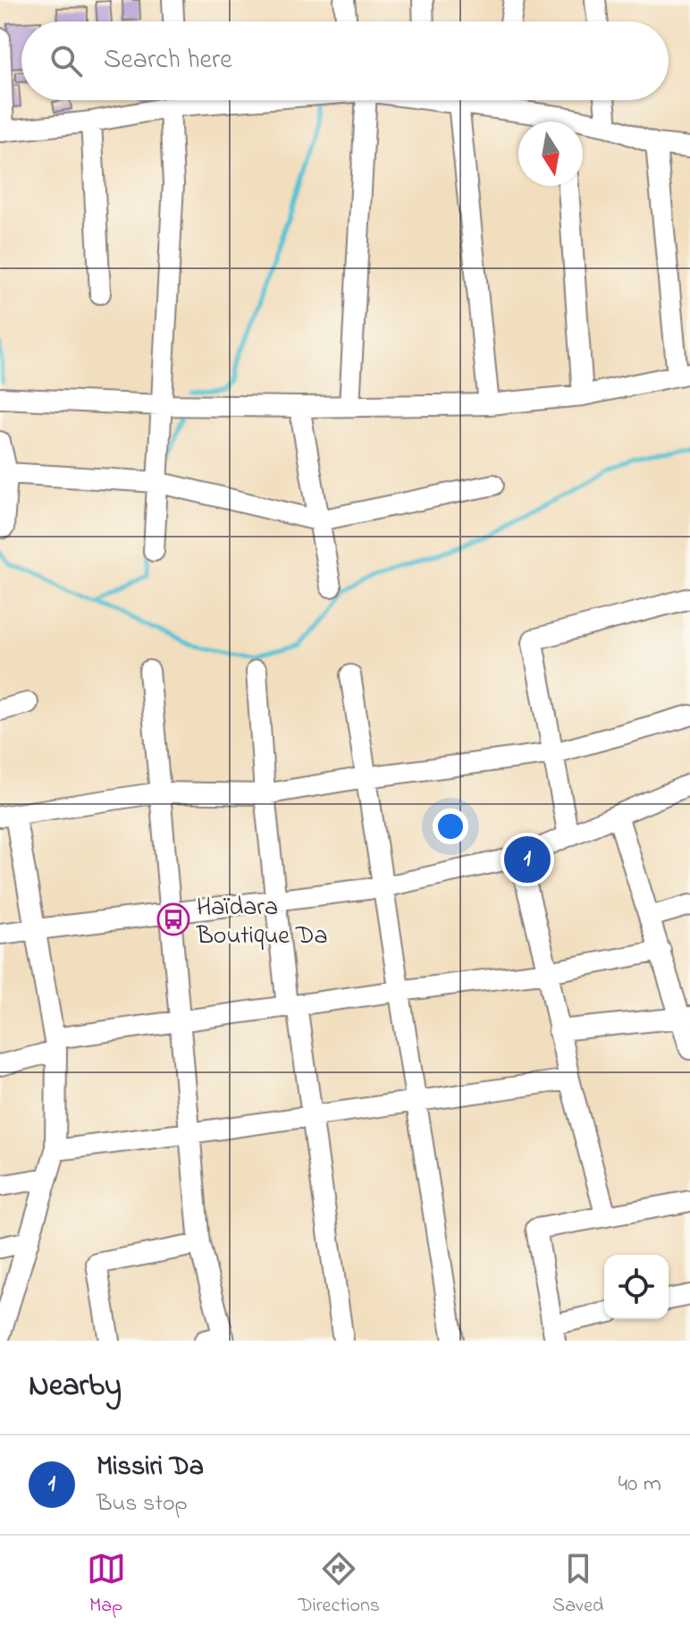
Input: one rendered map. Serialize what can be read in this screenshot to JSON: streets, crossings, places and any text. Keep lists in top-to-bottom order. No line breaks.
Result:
{"places":{"bus stop":["Haïdara Boutique Da"]},"north":"bottom","page":{"search":"Search here","pins":"1","heading":"Nearby","list":[{"mark":"1","name":"Missiri Da","note":"Bus stop","value":"40 m"}],"nav":["Map","Directions","Saved"]}}
